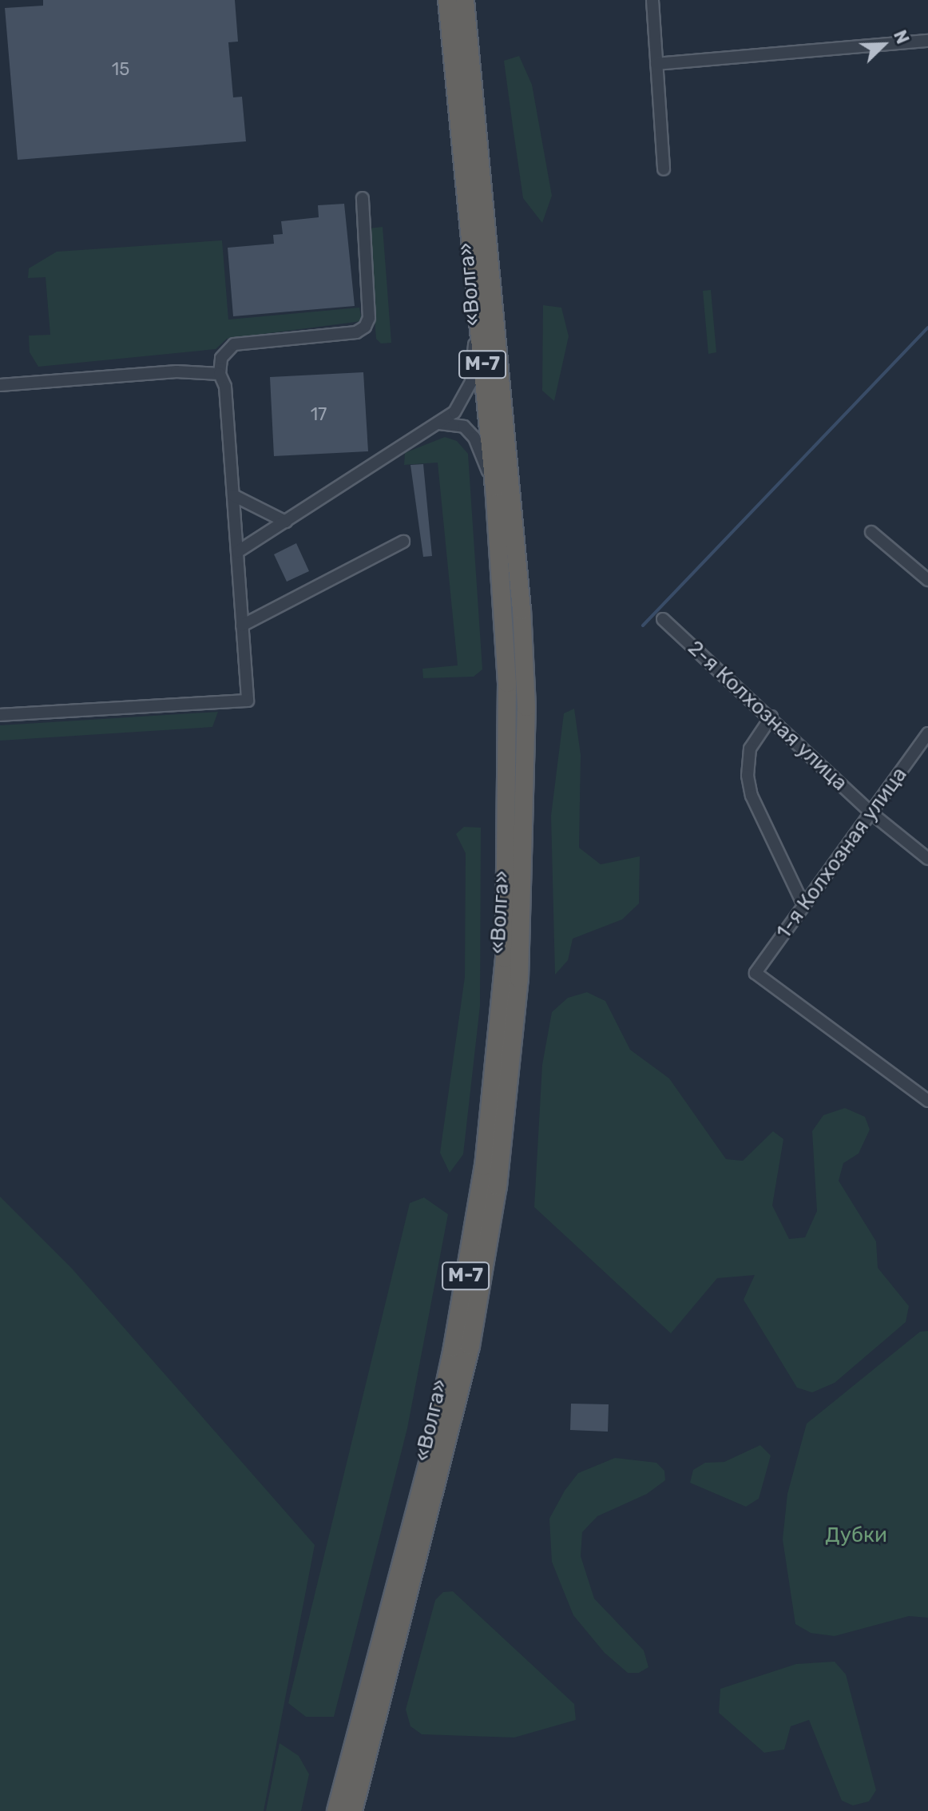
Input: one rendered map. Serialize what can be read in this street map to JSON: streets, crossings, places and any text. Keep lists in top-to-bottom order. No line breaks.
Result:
{"streets":{"highway":["«Волга»","М-7"],"street":["2-я Колхозная улица","1-я Колхозная улица"]},"crossings":[["2-я Колхозная улица","1-я Колхозная улица"]],"parks":["Дубки"],"house_numbers":["15","17"],"north":"top right"}
